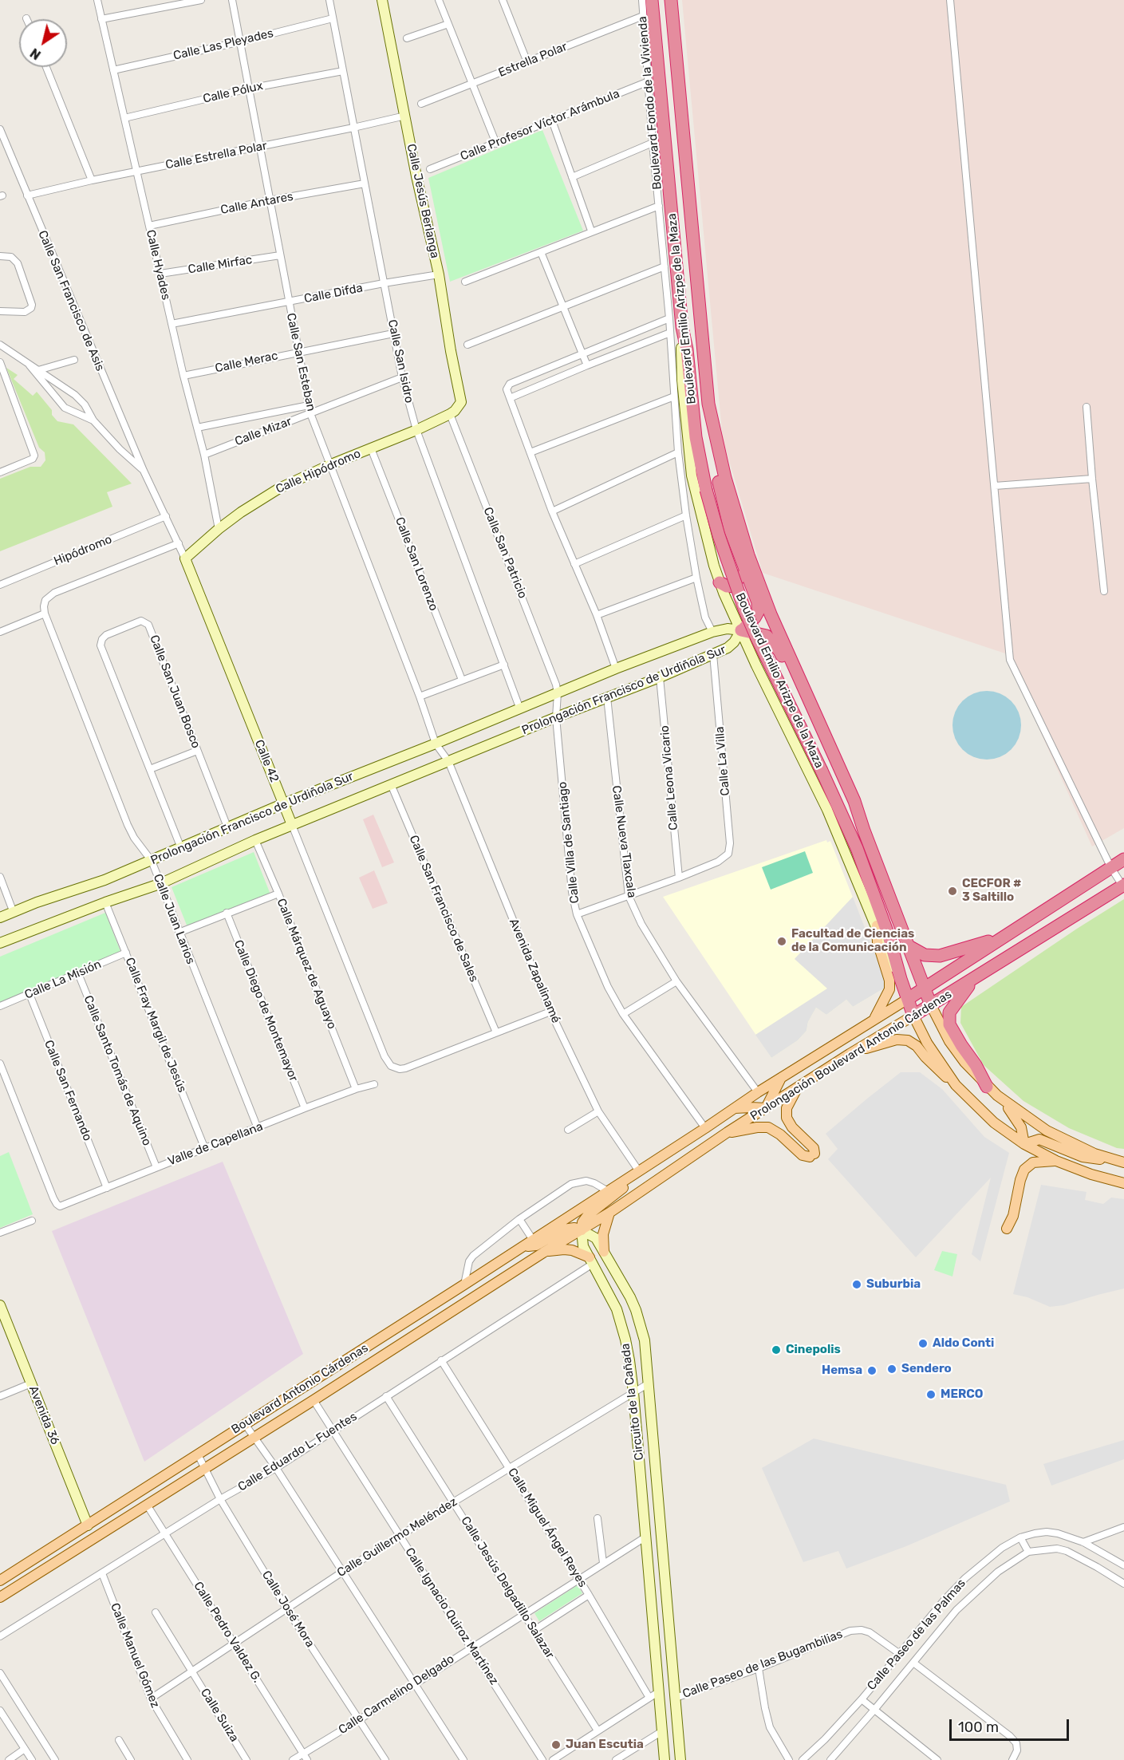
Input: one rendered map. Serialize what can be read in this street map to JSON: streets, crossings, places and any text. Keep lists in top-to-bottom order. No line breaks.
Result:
{"streets":{"highway":["Boulevard Emilio Arizpe de la Maza","Prolongación Boulevard Antonio Cárdenas"],"main road":["Boulevard Antonio Cárdenas"],"street":["Calle Las Pleyades","Estrella Polar","Calle Pólux","Boulevard Fondo de la Vivienda","Calle Profesor Víctor Arámbula","Calle Estrella Polar","Calle Jesús Berlanga","Calle Antares","Calle Hyades","Calle Mirfac","Calle Difda","Calle San Francisco de Asis","Calle San Isidro","Calle Merac","Calle San Esteban","Calle Mizar","Calle Hipódromo","Hipódromo","Calle San Patricio","Calle San Lorenzo","Prolongación Francisco de Urdiñola Sur","Calle San Juan Bosco","Calle 42","Calle La Villa","Calle Leona Vicario","Calle Nueva Tlaxcala","Calle Villa de Santiago","Calle San Francisco de Sales","Calle Juan Larios","Calle Márquez de Aguayo","Avenida Zapalinamé","Calle La Misión","Calle Diego de Montemayor","Calle Fray Margil de Jesús","Calle Santo Tomás de Aquino","Calle San Fernando","Valle de Capellana","Circuito de la Cañada","Avenida 36","Calle Eduardo L. Fuentes","Calle Miguel Ángel Reyes","Calle Guillermo Meléndez","Calle Jesús Delgadillo Salazar","Calle José Mora","Calle Ignacio Quiroz Martínez","Calle Pedro Valdez G.","Calle Paseo de las Palmas","Calle Manuel Gómez","Calle Paseo de las Bugambilias","Calle Carmelino Delgado","Calle Suiza"]},"crossings":[["Calle Las Pleyades","Calle Hyades"],["Calle Las Pleyades","Calle San Isidro"],["Calle Las Pleyades","Calle San Esteban"],["Estrella Polar","Boulevard Fondo de la Vivienda"],["Calle Pólux","Calle Hyades"],["Calle Pólux","Calle San Isidro"],["Calle Pólux","Calle San Esteban"],["Boulevard Fondo de la Vivienda","Calle Profesor Víctor Arámbula"],["Boulevard Fondo de la Vivienda","Prolongación Francisco de Urdiñola Sur"],["Calle Estrella Polar","Calle Jesús Berlanga"],["Calle Estrella Polar","Calle Hyades"],["Calle Estrella Polar","Calle San Francisco de Asis"],["Calle Estrella Polar","Calle San Isidro"],["Calle Estrella Polar","Calle San Esteban"],["Calle Jesús Berlanga","Calle Difda"],["Calle Jesús Berlanga","Calle Hipódromo"],["Calle Antares","Calle Hyades"],["Calle Antares","Calle San Isidro"],["Calle Antares","Calle San Esteban"],["Calle Hyades","Calle Mirfac"],["Calle Hyades","Calle Difda"],["Calle Hyades","Calle Merac"],["Calle Hyades","Calle Mizar"],["Calle Hyades","Calle Hipódromo"],["Calle Mirfac","Calle San Esteban"],["Calle Difda","Calle San Isidro"],["Calle Difda","Calle San Esteban"],["Calle San Francisco de Asis","Calle 42"],["Boulevard Emilio Arizpe de la Maza","Prolongación Boulevard Antonio Cárdenas"],["Calle San Isidro","Calle Merac"],["Calle San Isidro","Calle Mizar"],["Calle San Isidro","Calle Hipódromo"],["Calle San Isidro","Prolongación Francisco de Urdiñola Sur"],["Calle Merac","Calle San Esteban"],["Calle San Esteban","Calle Mizar"],["Calle San Esteban","Calle Hipódromo"],["Calle San Esteban","Prolongación Francisco de Urdiñola Sur"],["Calle San Esteban","Avenida Zapalinamé"],["Calle Hipódromo","Calle San Patricio"],["Calle Hipódromo","Calle San Lorenzo"],["Calle Hipódromo","Calle 42"],["Hipódromo","Calle 42"],["Calle San Patricio","Prolongación Francisco de Urdiñola Sur"],["Calle San Patricio","Calle Villa de Santiago"],["Prolongación Francisco de Urdiñola Sur","Calle San Juan Bosco"],["Prolongación Francisco de Urdiñola Sur","Calle 42"],["Prolongación Francisco de Urdiñola Sur","Calle La Villa"],["Prolongación Francisco de Urdiñola Sur","Calle Leona Vicario"],["Prolongación Francisco de Urdiñola Sur","Calle Nueva Tlaxcala"],["Prolongación Francisco de Urdiñola Sur","Calle Villa de Santiago"],["Prolongación Francisco de Urdiñola Sur","Calle San Francisco de Sales"],["Prolongación Francisco de Urdiñola Sur","Calle Juan Larios"],["Prolongación Francisco de Urdiñola Sur","Calle Márquez de Aguayo"],["Prolongación Francisco de Urdiñola Sur","Avenida Zapalinamé"],["Prolongación Francisco de Urdiñola Sur","Calle Fray Margil de Jesús"],["Calle 42","Calle San Francisco de Sales"],["Calle La Villa","Calle Leona Vicario"],["Calle Nueva Tlaxcala","Prolongación Boulevard Antonio Cárdenas"],["Calle Villa de Santiago","Prolongación Boulevard Antonio Cárdenas"],["Calle Juan Larios","Valle de Capellana"],["Calle Márquez de Aguayo","Valle de Capellana"],["Avenida Zapalinamé","Prolongación Boulevard Antonio Cárdenas"],["Calle La Misión","Calle Fray Margil de Jesús"],["Calle La Misión","Calle Santo Tomás de Aquino"],["Calle La Misión","Calle San Fernando"],["Calle Diego de Montemayor","Valle de Capellana"],["Calle Fray Margil de Jesús","Valle de Capellana"],["Prolongación Boulevard Antonio Cárdenas","Boulevard Antonio Cárdenas"],["Prolongación Boulevard Antonio Cárdenas","Circuito de la Cañada"],["Calle Santo Tomás de Aquino","Valle de Capellana"],["Calle San Fernando","Valle de Capellana"],["Boulevard Antonio Cárdenas","Circuito de la Cañada"],["Boulevard Antonio Cárdenas","Avenida 36"],["Boulevard Antonio Cárdenas","Calle José Mora"],["Boulevard Antonio Cárdenas","Calle Ignacio Quiroz Martínez"],["Boulevard Antonio Cárdenas","Calle Pedro Valdez G."],["Circuito de la Cañada","Calle Eduardo L. Fuentes"],["Circuito de la Cañada","Calle Guillermo Meléndez"],["Circuito de la Cañada","Calle Paseo de las Bugambilias"],["Circuito de la Cañada","Calle Carmelino Delgado"],["Calle Eduardo L. Fuentes","Calle Miguel Ángel Reyes"],["Calle Eduardo L. Fuentes","Calle Jesús Delgadillo Salazar"],["Calle Eduardo L. Fuentes","Calle José Mora"],["Calle Eduardo L. Fuentes","Calle Ignacio Quiroz Martínez"],["Calle Eduardo L. Fuentes","Calle Pedro Valdez G."],["Calle Eduardo L. Fuentes","Calle Manuel Gómez"],["Calle Miguel Ángel Reyes","Calle Guillermo Meléndez"],["Calle Miguel Ángel Reyes","Calle Carmelino Delgado"],["Calle Guillermo Meléndez","Calle Jesús Delgadillo Salazar"],["Calle Guillermo Meléndez","Calle José Mora"],["Calle Guillermo Meléndez","Calle Ignacio Quiroz Martínez"],["Calle Guillermo Meléndez","Calle Pedro Valdez G."],["Calle Guillermo Meléndez","Calle Manuel Gómez"],["Calle Guillermo Meléndez","Calle Suiza"],["Calle Jesús Delgadillo Salazar","Calle Carmelino Delgado"],["Calle José Mora","Calle Carmelino Delgado"],["Calle Ignacio Quiroz Martínez","Calle Carmelino Delgado"],["Calle Pedro Valdez G.","Calle Carmelino Delgado"],["Calle Paseo de las Palmas","Calle Paseo de las Bugambilias"]],"places":["CECFOR # 3 Saltillo","Facultad de Ciencias de la Comunicación","Suburbia","Aldo Conti","Cinepolis","Sendero","Hemsa","MERCO","Juan Escutia"],"scale_bar":"100 m","north":"bottom left"}
